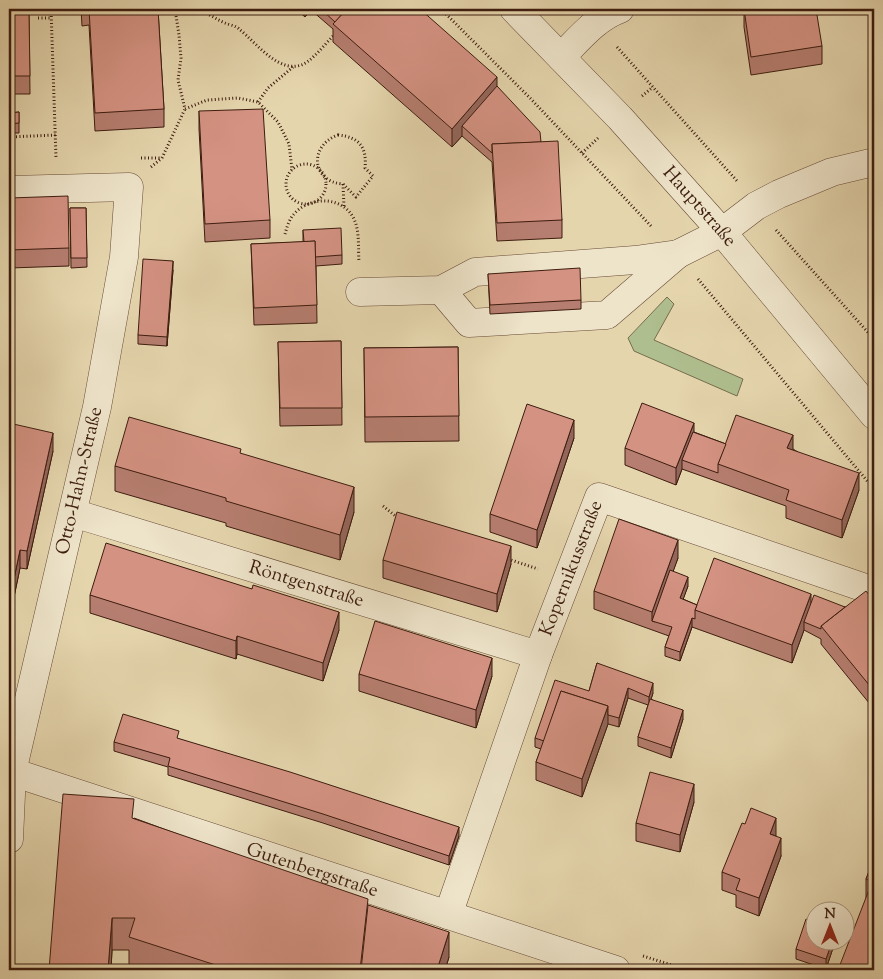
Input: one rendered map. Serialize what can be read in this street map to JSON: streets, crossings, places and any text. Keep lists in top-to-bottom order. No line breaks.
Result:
{"streets":{"street":["Hauptstraße","Otto-Hahn-Straße","Kopernikusstraße","Röntgenstraße","Gutenbergstraße"]},"crossings":[["Otto-Hahn-Straße","Röntgenstraße"],["Otto-Hahn-Straße","Gutenbergstraße"],["Kopernikusstraße","Röntgenstraße"],["Kopernikusstraße","Gutenbergstraße"]],"north":"top"}
